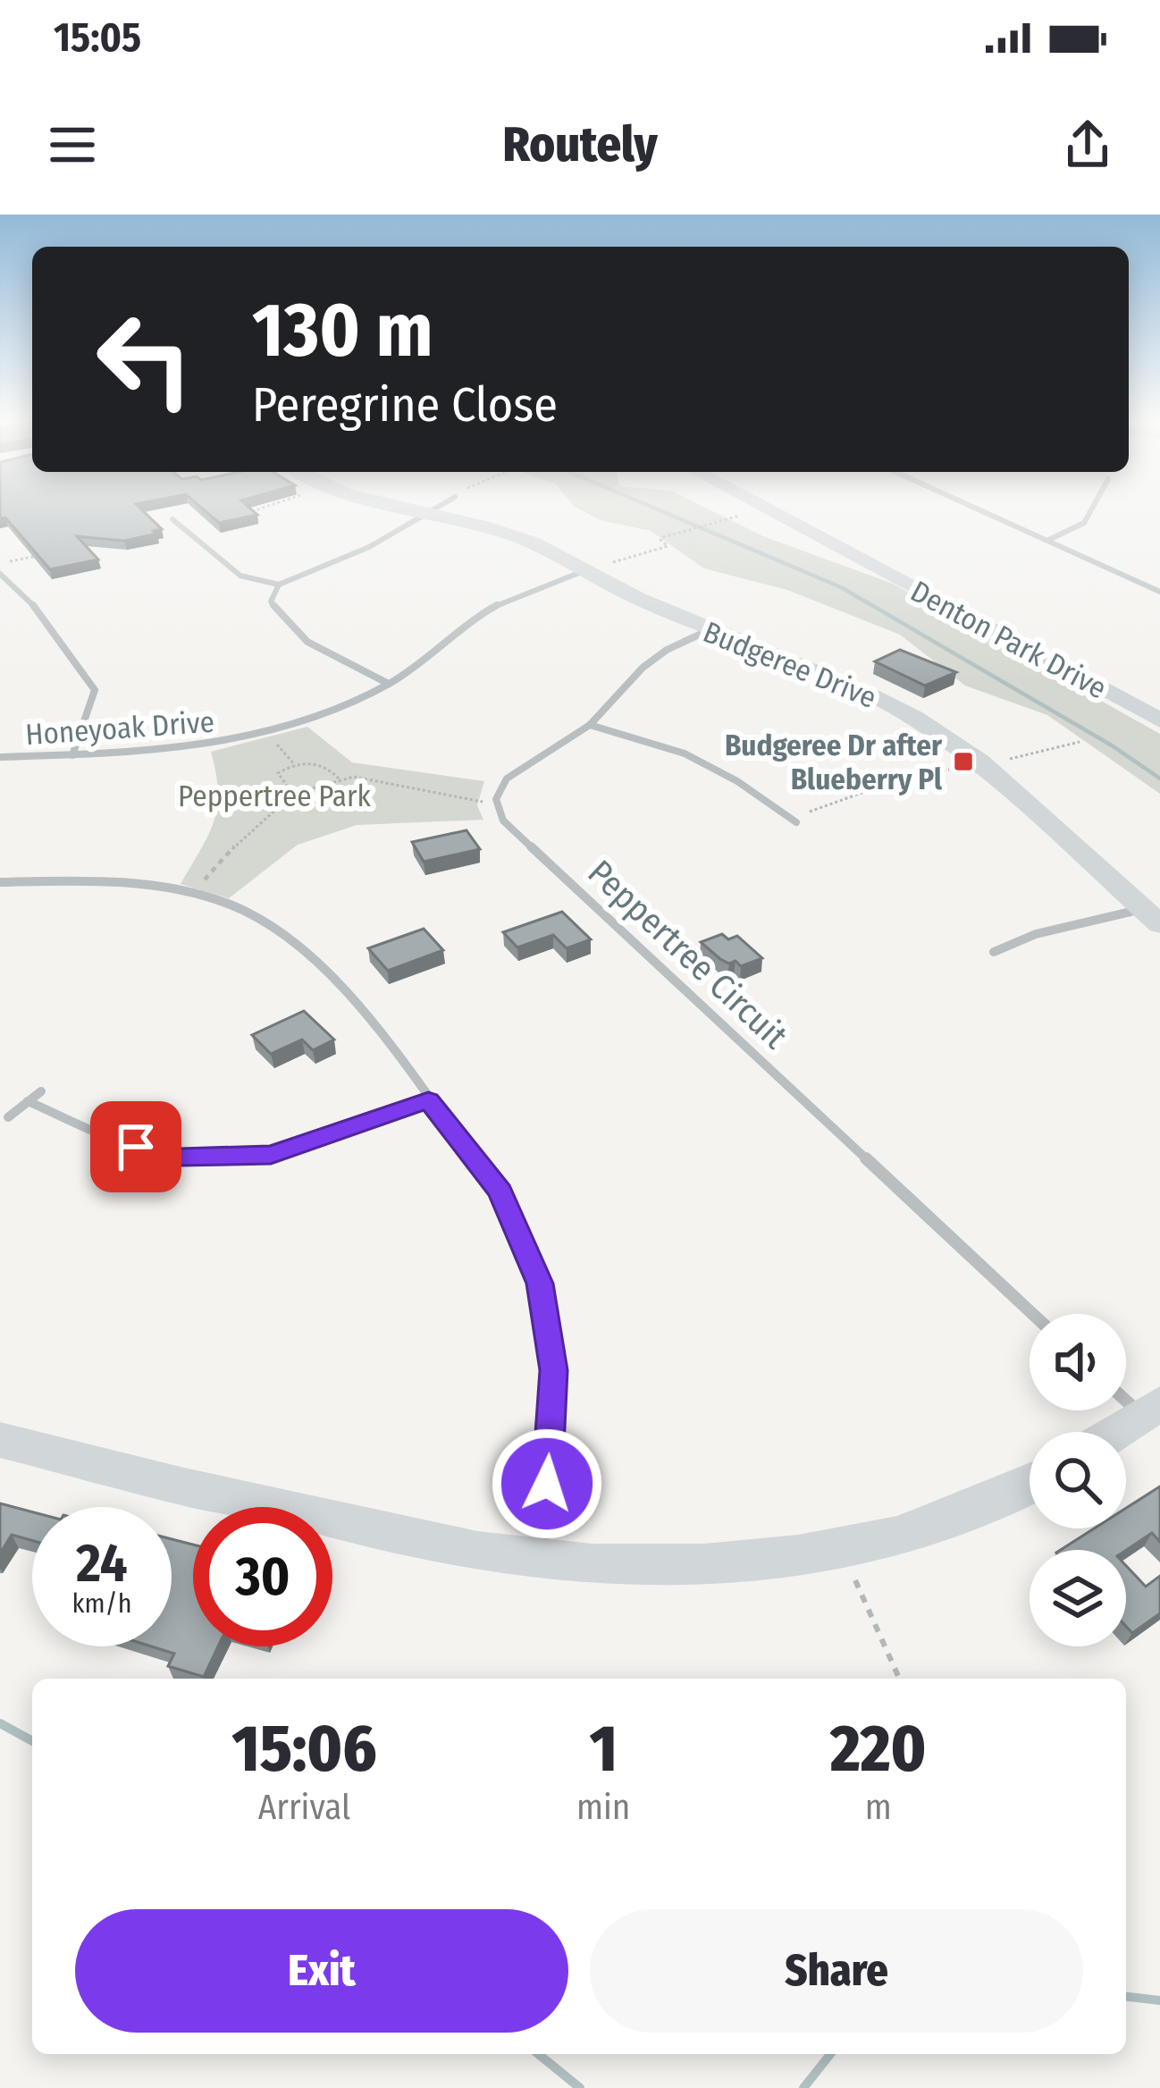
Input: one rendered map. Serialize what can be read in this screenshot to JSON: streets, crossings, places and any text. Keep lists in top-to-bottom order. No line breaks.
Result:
{"streets":{"street":["Denton Park Drive","Budgeree Drive","Honeyoak Drive","Peppertree Circuit"]},"crossings":[["Budgeree Drive","Honeyoak Drive"]],"parks":["Peppertree Park"],"places":{"transit":["Budgeree Dr after Blueberry Pl"]},"page":{"status":"15:05","header":"Routely","turn":["130 m","Peregrine Close"],"speed":"24 km/h","limit":"30","eta":["15:06","Arrival","1","min","220","m"],"buttons":["Exit","Share"]}}
